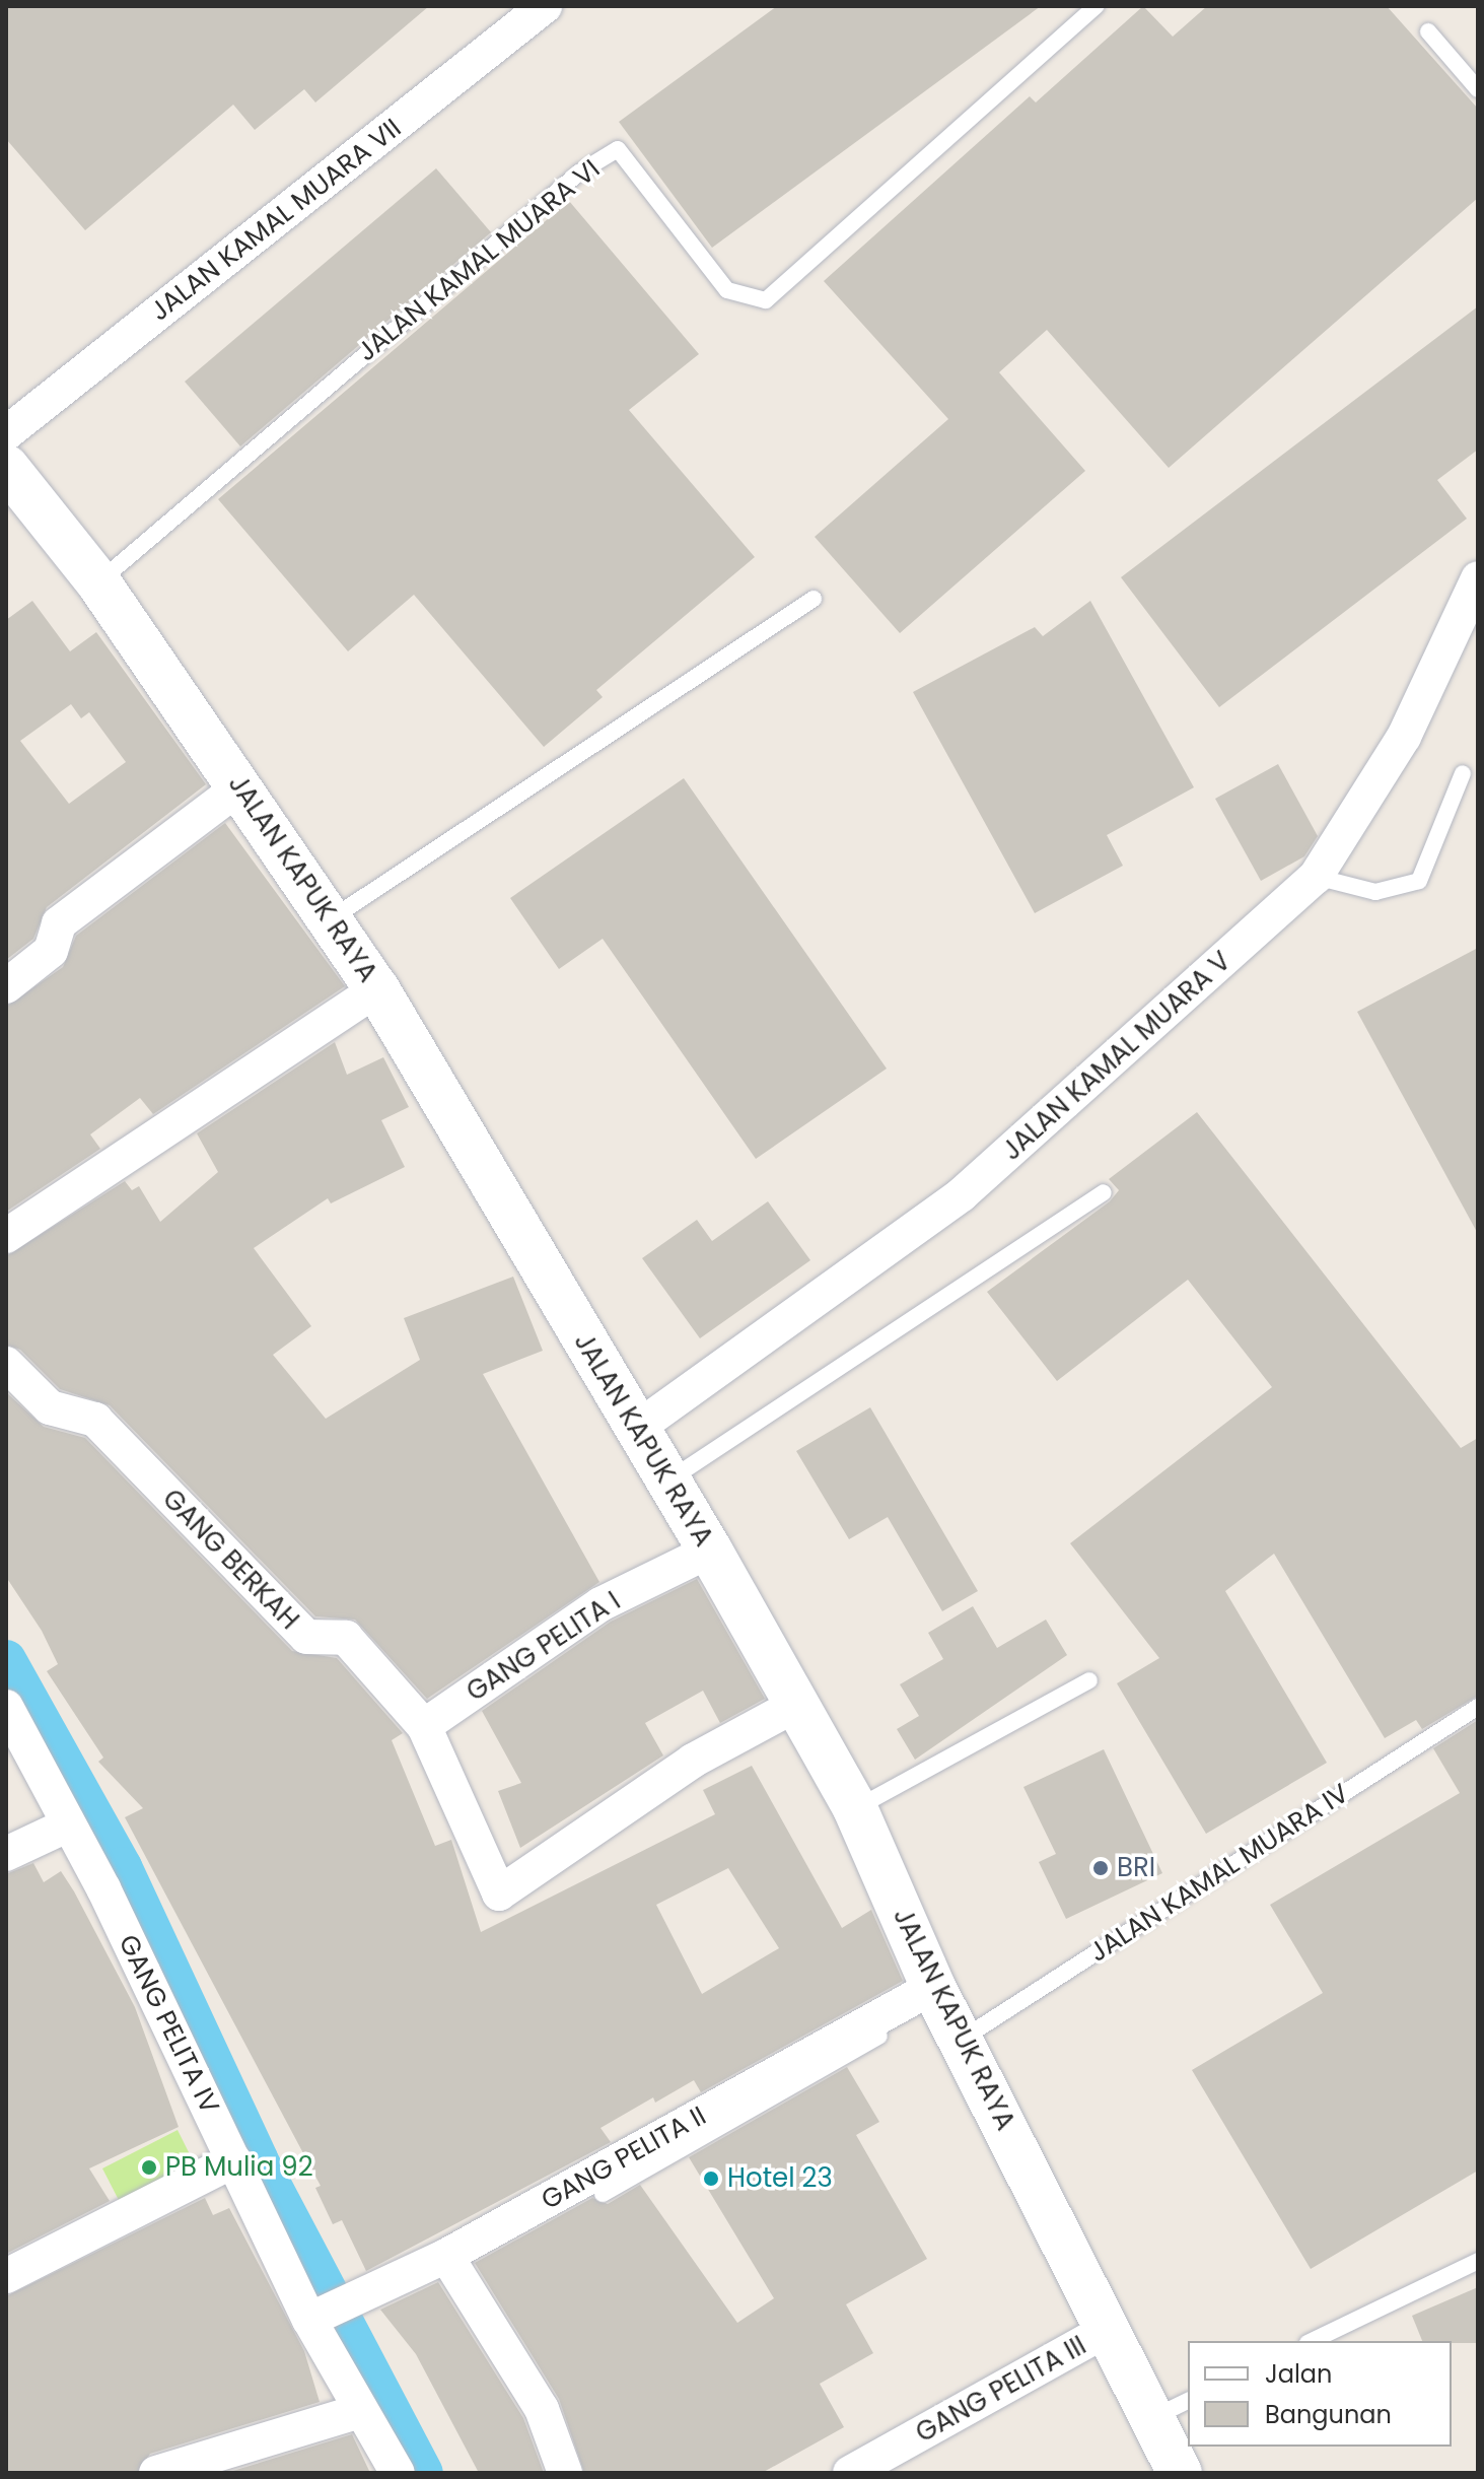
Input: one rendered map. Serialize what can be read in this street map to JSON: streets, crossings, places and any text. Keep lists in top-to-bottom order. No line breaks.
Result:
{"streets":{"main road":["JALAN KAPUK RAYA"],"street":["JALAN KAMAL MUARA VII","JALAN KAMAL MUARA V","GANG BERKAH","GANG PELITA I","GANG PELITA IV","GANG PELITA II","GANG PELITA III"],"lane":["JALAN KAMAL MUARA VI","JALAN KAMAL MUARA IV"]},"crossings":[["JALAN KAMAL MUARA VI","JALAN KAPUK RAYA"],["JALAN KAPUK RAYA","JALAN KAMAL MUARA V"],["JALAN KAPUK RAYA","GANG BERKAH"],["JALAN KAPUK RAYA","GANG PELITA I"],["JALAN KAPUK RAYA","JALAN KAMAL MUARA IV"],["JALAN KAPUK RAYA","GANG PELITA II"],["JALAN KAPUK RAYA","GANG PELITA III"],["GANG BERKAH","GANG PELITA I"],["JALAN KAMAL MUARA IV","GANG PELITA II"],["GANG PELITA IV","GANG PELITA II"]],"places":["BRI","PB Mulia 92","Hotel 23"],"legend":["Jalan","Bangunan"]}
